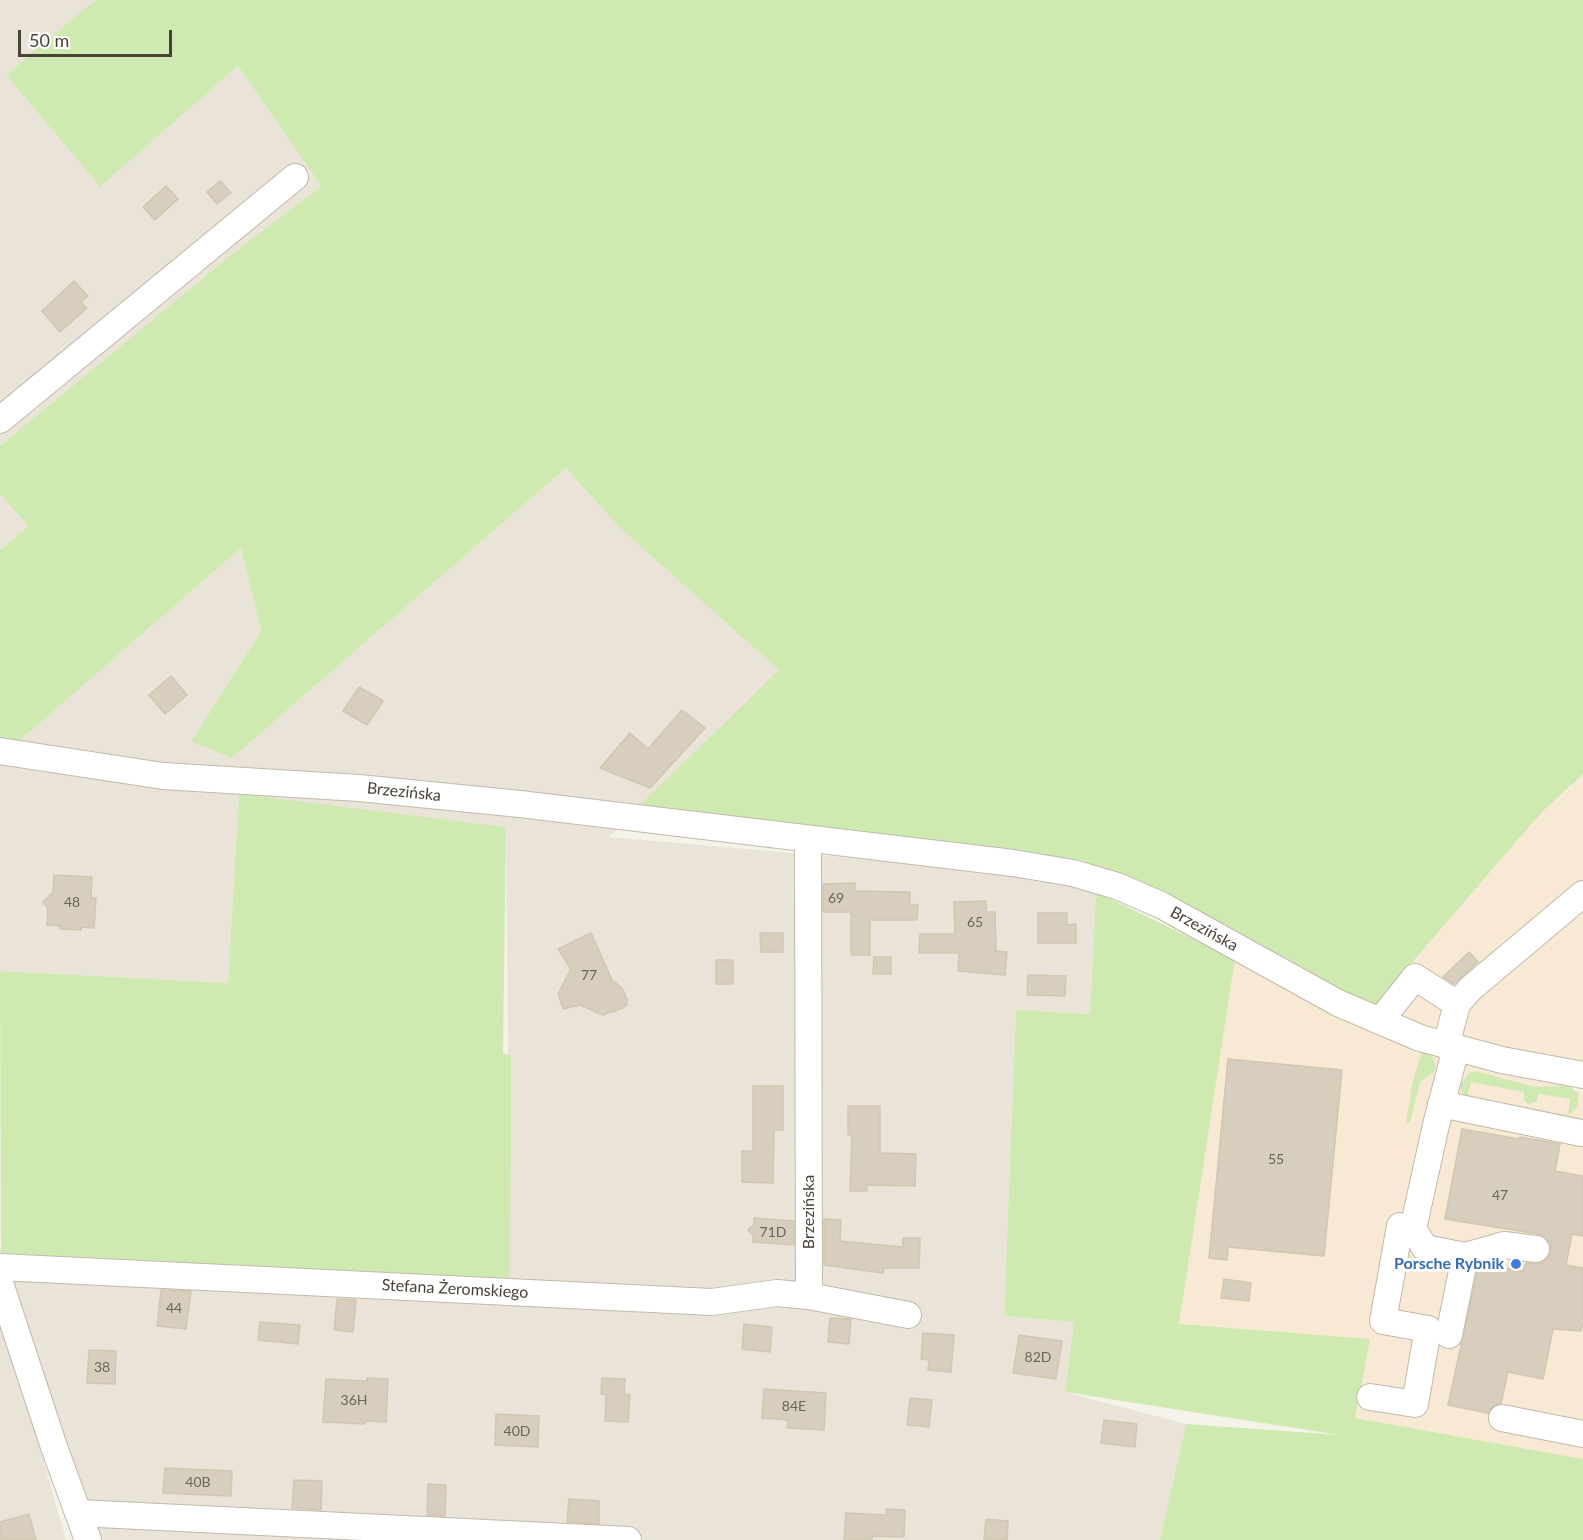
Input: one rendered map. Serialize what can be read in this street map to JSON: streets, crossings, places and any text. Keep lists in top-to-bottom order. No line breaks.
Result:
{"streets":{"street":["Brzezińska","Stefana Żeromskiego"]},"crossings":[["Brzezińska","Stefana Żeromskiego"]],"places":["Porsche Rybnik"],"house_numbers":["69","48","65","77","55","47","71D","44","82D","38","36H","84E","40D","40B"],"scale_bar":"50 m"}
